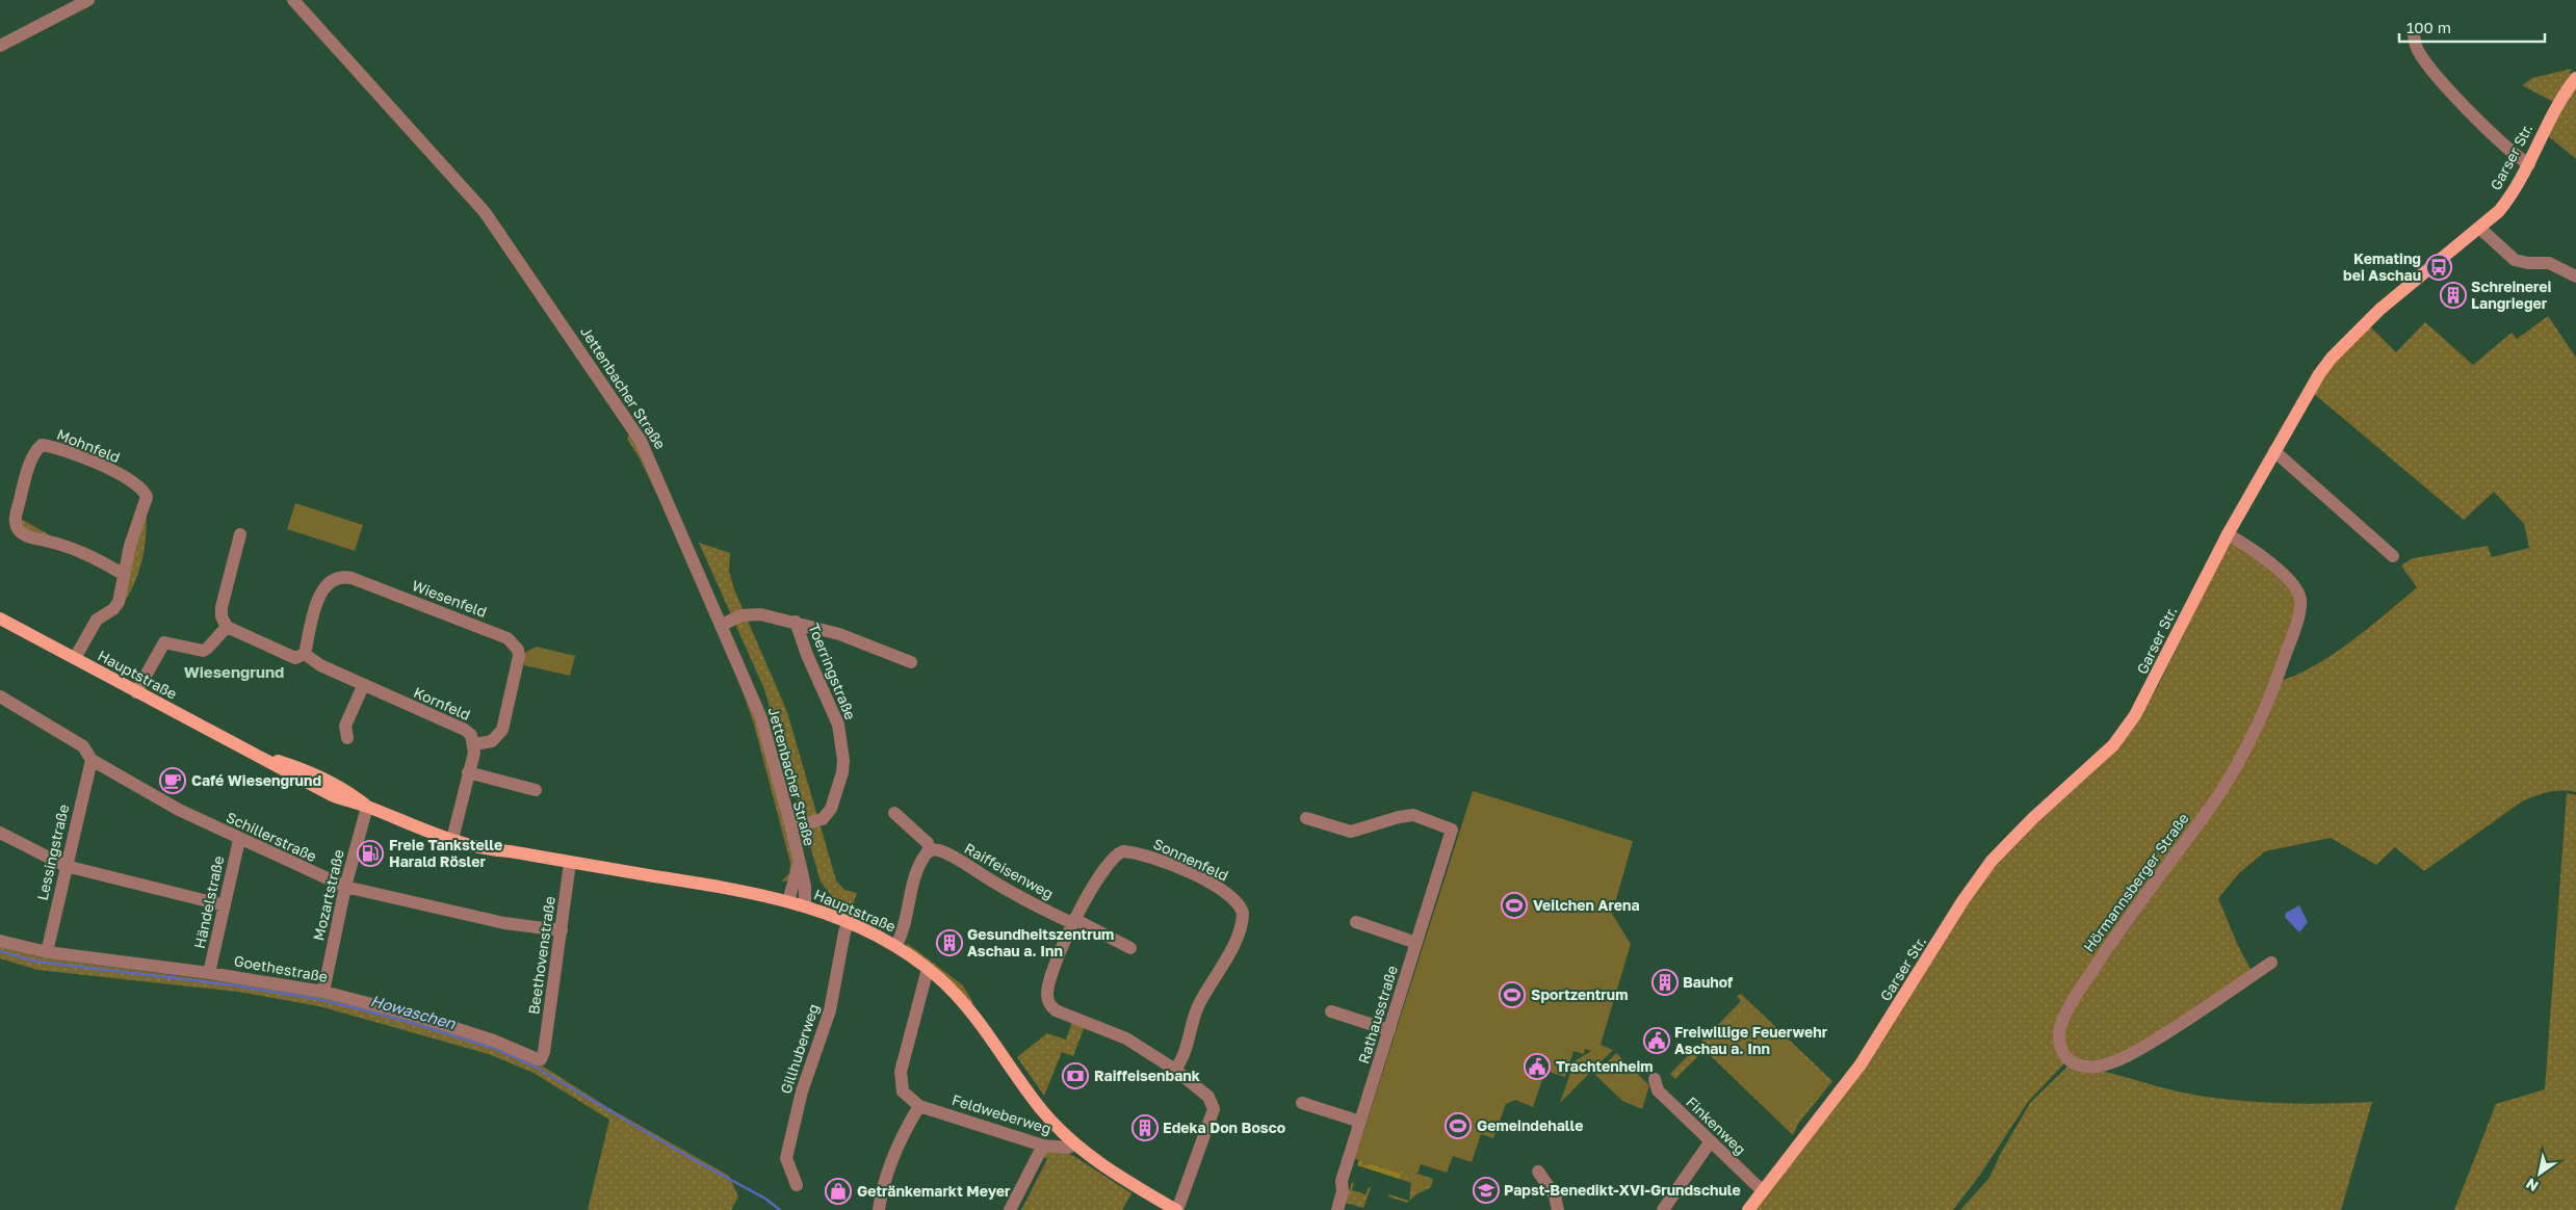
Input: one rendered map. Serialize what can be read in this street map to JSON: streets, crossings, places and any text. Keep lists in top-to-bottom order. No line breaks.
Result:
{"streets":{"main road":["Garser Str.","Hauptstraße"],"street":["Jettenbacher Straße","Mohnfeld","Wiesenfeld","Toerringstraße","Kornfeld","Schillerstraße","Lessingstraße","Sonnenfeld","Raiffeisenweg","Hörmannsberger Straße","Mozartstraße","Händelstraße","Beethovenstraße","Goethestraße","Rathausstraße","Gillhuberweg","Feldweberweg","Finkenweg"]},"crossings":[["Garser Str.","Hörmannsberger Straße"],["Garser Str.","Finkenweg"],["Jettenbacher Straße","Toerringstraße"],["Jettenbacher Straße","Hauptstraße"],["Mohnfeld","Hauptstraße"],["Wiesenfeld","Kornfeld"],["Hauptstraße","Sonnenfeld"],["Hauptstraße","Mozartstraße"],["Hauptstraße","Beethovenstraße"],["Hauptstraße","Gillhuberweg"],["Hauptstraße","Feldweberweg"],["Schillerstraße","Lessingstraße"],["Schillerstraße","Mozartstraße"],["Schillerstraße","Händelstraße"],["Schillerstraße","Beethovenstraße"],["Lessingstraße","Goethestraße"],["Sonnenfeld","Raiffeisenweg"],["Mozartstraße","Goethestraße"],["Händelstraße","Goethestraße"],["Beethovenstraße","Goethestraße"]],"districts":["Wiesengrund"],"water":["Howaschen"],"places":{"bus stop":["Kemating bei Aschau"],"building":["Schreinerei Langrieger","Gesundheitszentrum Aschau a. Inn","Bauhof","Edeka Don Bosco"],"cafe":["Café Wiesengrund"],"fuel station":["Freie Tankstelle Harald Rösler"],"sports":["Veilchen Arena","Sportzentrum","Gemeindehalle"],"public building":["Freiwillige Feuerwehr Aschau a. Inn","Trachtenheim"],"bank":["Raiffeisenbank"],"school or university":["Papst-Benedikt-XVI-Grundschule"],"shop":["Getränkemarkt Meyer"]},"scale_bar":"100 m","north":"bottom left"}
